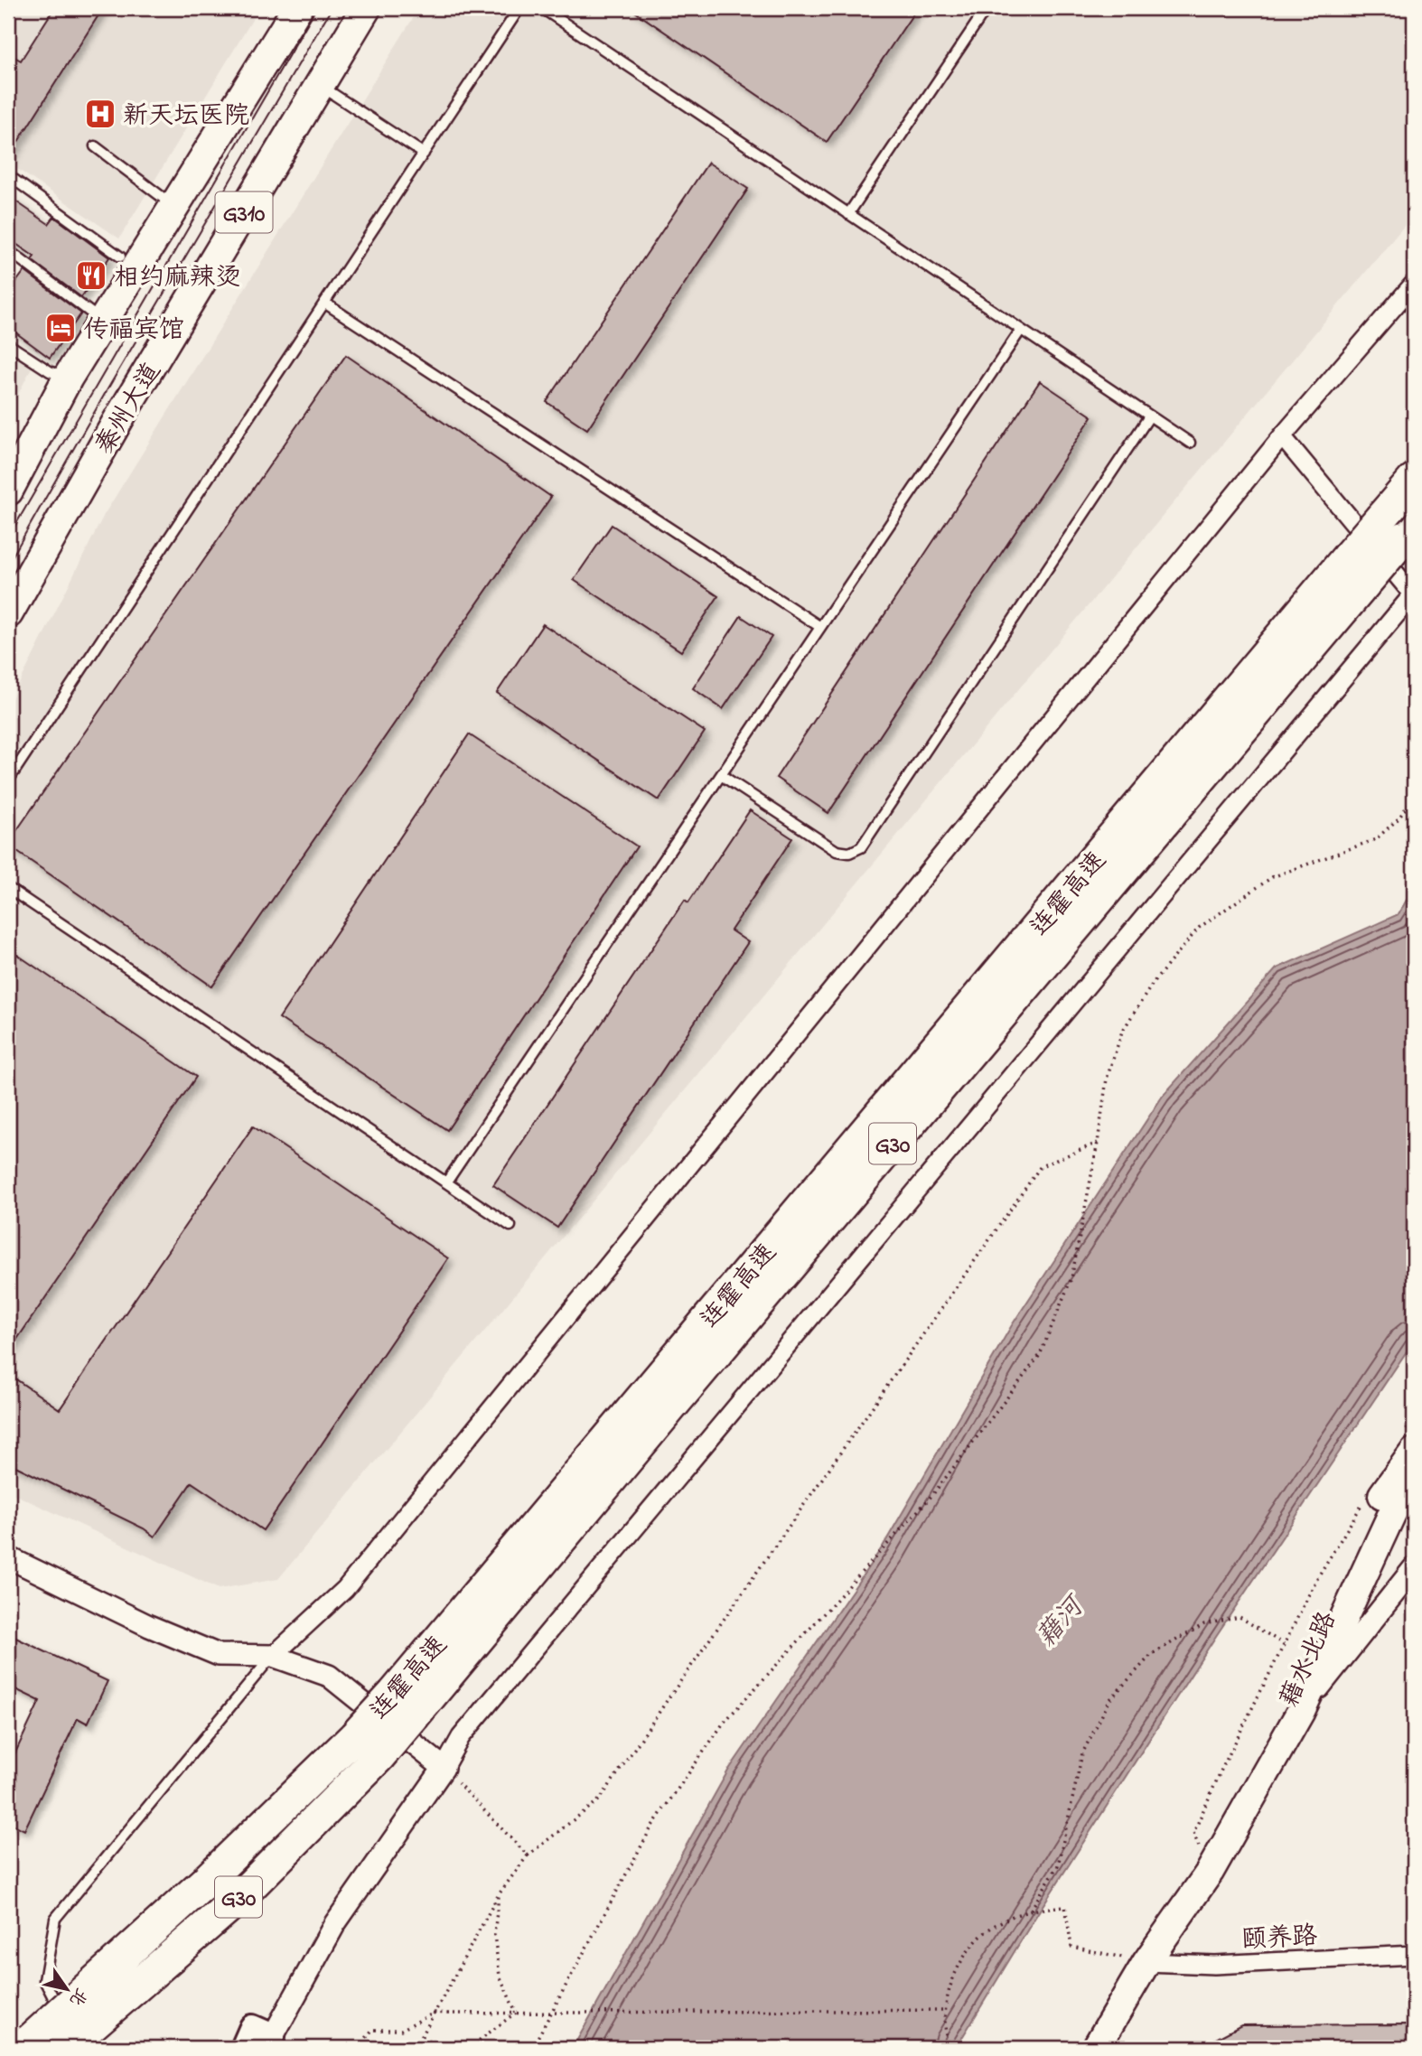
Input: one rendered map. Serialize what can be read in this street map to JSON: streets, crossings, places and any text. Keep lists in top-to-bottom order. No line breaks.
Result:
{"streets":{"highway":["G310","秦州大道","连霍高速","G30"],"main road":["藉水北路"],"street":["颐养路"]},"crossings":[["藉水北路","颐养路"]],"water":["藉河"],"places":{"hospital":["新天坛医院"],"restaurant":["相约麻辣烫"],"hotel":["传福宾馆"]},"north":"bottom right"}
